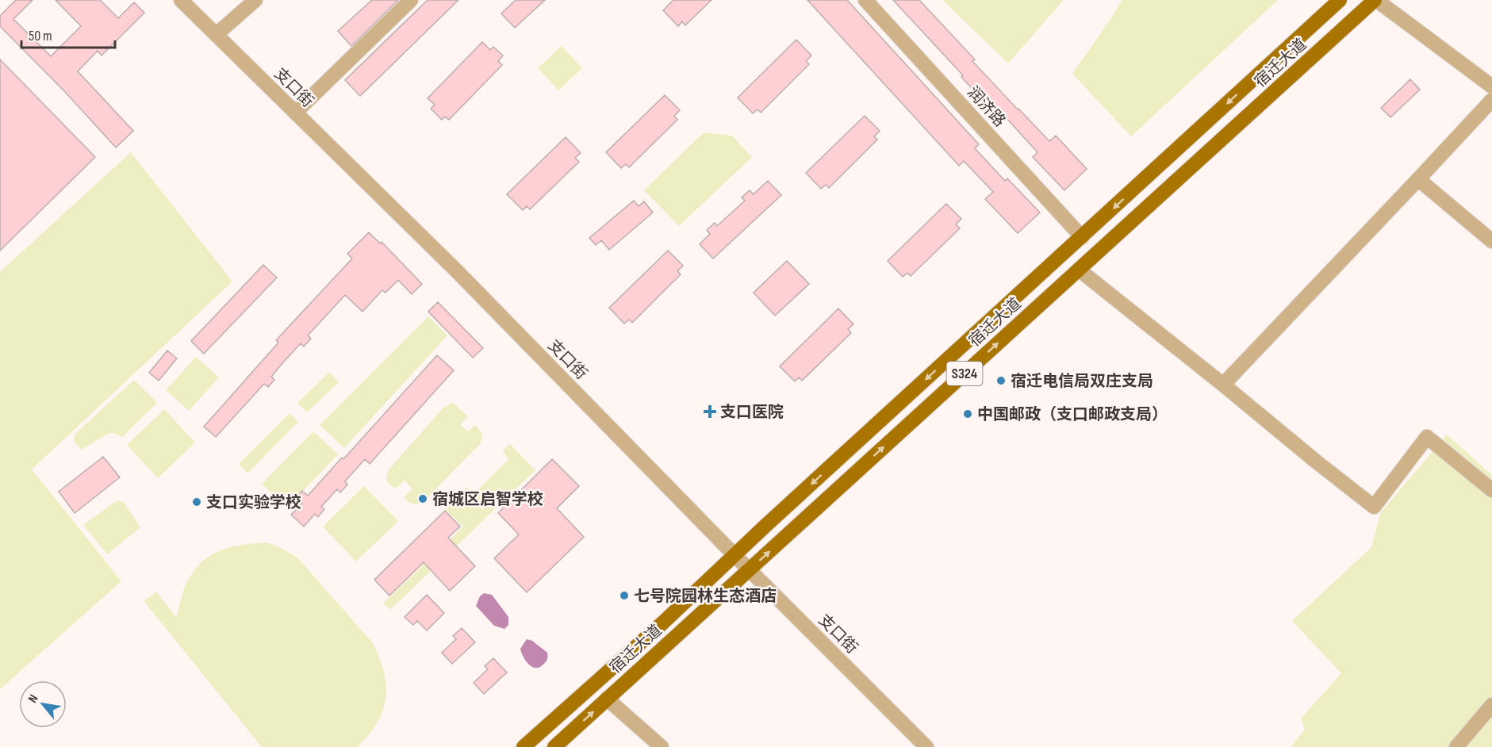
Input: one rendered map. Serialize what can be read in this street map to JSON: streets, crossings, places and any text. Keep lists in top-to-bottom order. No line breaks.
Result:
{"streets":{"main road":["宿迁大道","S324"],"street":["支口街","润济路"]},"crossings":[["宿迁大道","支口街"],["宿迁大道","润济路"]],"places":{"other":["宿迁电信局双庄支局","中国邮政（支口邮政支局）","宿城区启智学校","支口实验学校","七号院园林生态酒店"],"health":["支口医院"]},"scale_bar":"50 m","north":"top left"}
